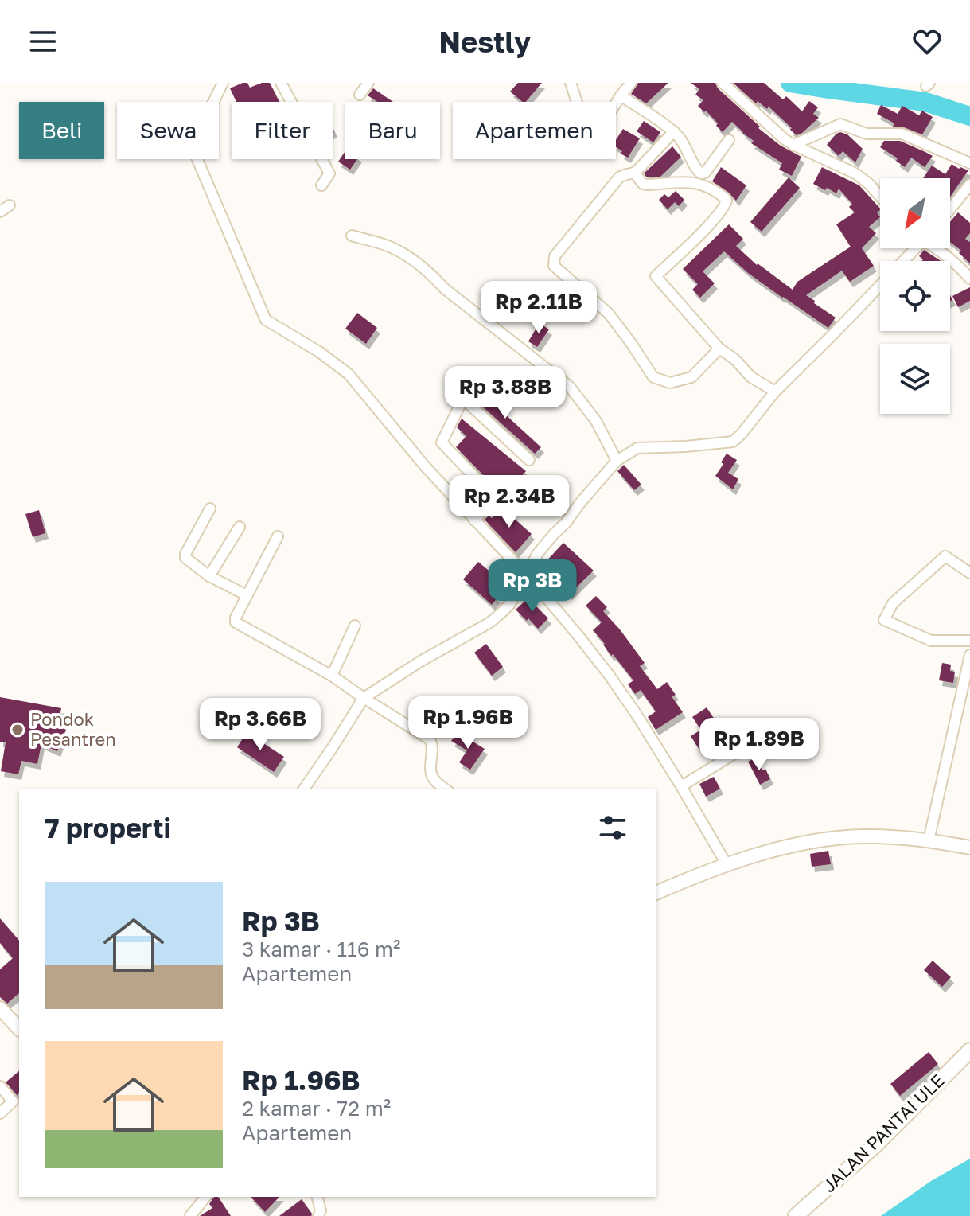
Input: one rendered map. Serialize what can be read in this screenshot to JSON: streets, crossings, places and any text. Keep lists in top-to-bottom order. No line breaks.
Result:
{"streets":{"main road":["JALAN PANTAI ULE"]},"places":["Pondok Pesantren"],"north":"bottom left","page":{"header":"Nestly","chip":["Beli","Sewa","Filter","Baru","Apartemen"],"price":["Rp 2.11B","Rp 3.88B","Rp 2.34B","Rp 3B","Rp 1.96B","Rp 3.66B","Rp 1.89B"],"heading":"7 properti","list":[{"name":"Rp 3B","note":"3 kamar · 116 m² · Apartemen"},{"name":"Rp 1.96B","note":"2 kamar · 72 m² · Apartemen"}]}}
